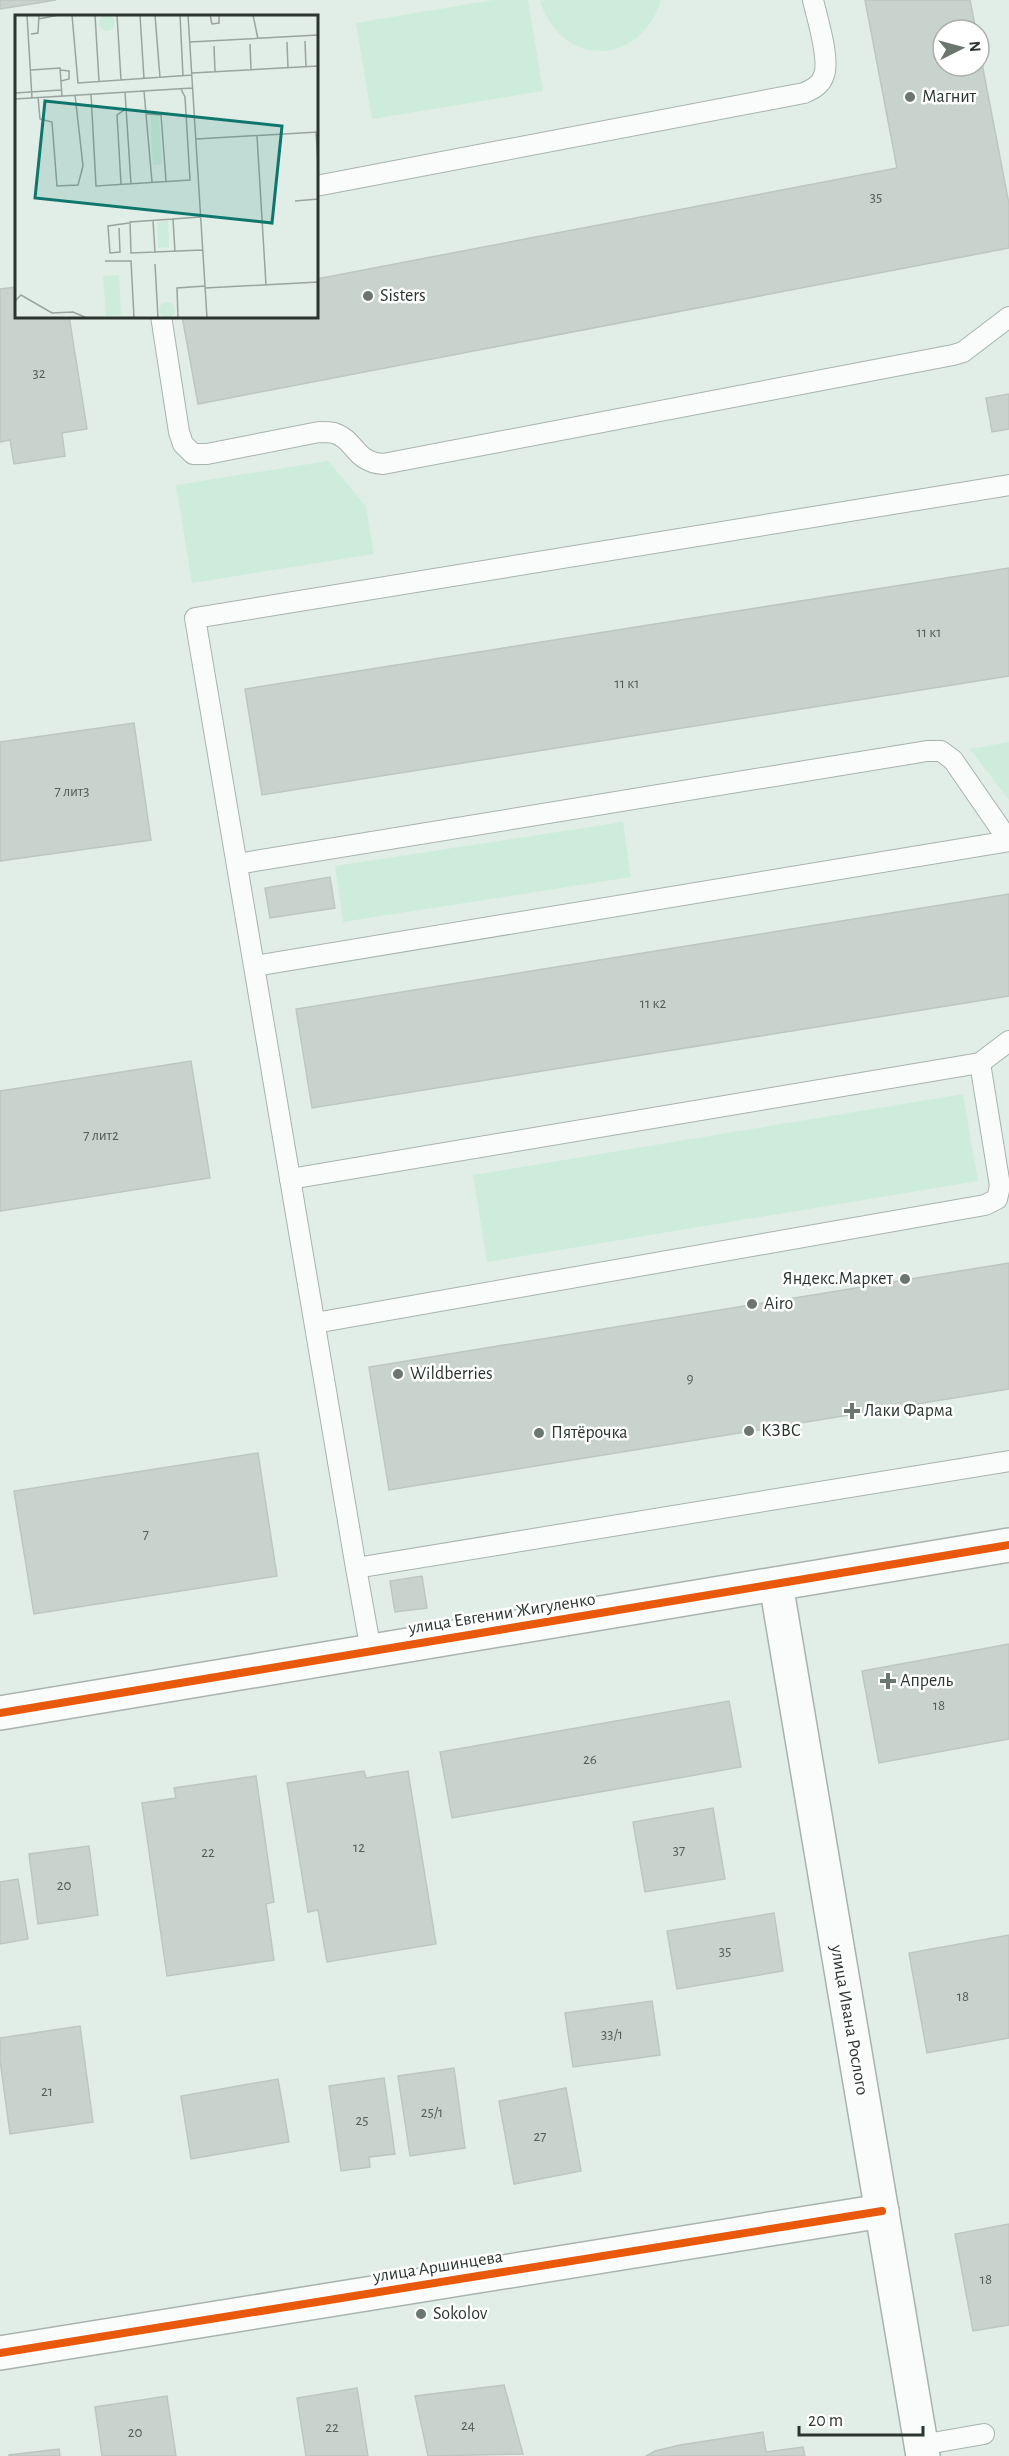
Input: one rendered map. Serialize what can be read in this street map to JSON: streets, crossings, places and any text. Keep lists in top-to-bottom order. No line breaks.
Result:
{"streets":{"street":["улица Евгении Жигуленко","улица Ивана Рослого","улица Аршинцева"]},"crossings":[["улица Евгении Жигуленко","улица Ивана Рослого"],["улица Ивана Рослого","улица Аршинцева"]],"places":{"other":["Магнит","Sisters","Яндекс.Маркет","Airo","Wildberries","КЗВС","Пятёрочка","Sokolov"],"health":["Лаки Фарма","Апрель"]},"house_numbers":["35","32","11 к1","11 к1","7 лит3","11 к2","7 лит2","9","7","18","26","12","37","22","20","35","18","33/1","21","25/1","25","27","18","24","22","20"],"scale_bar":"20 m","north":"right"}
